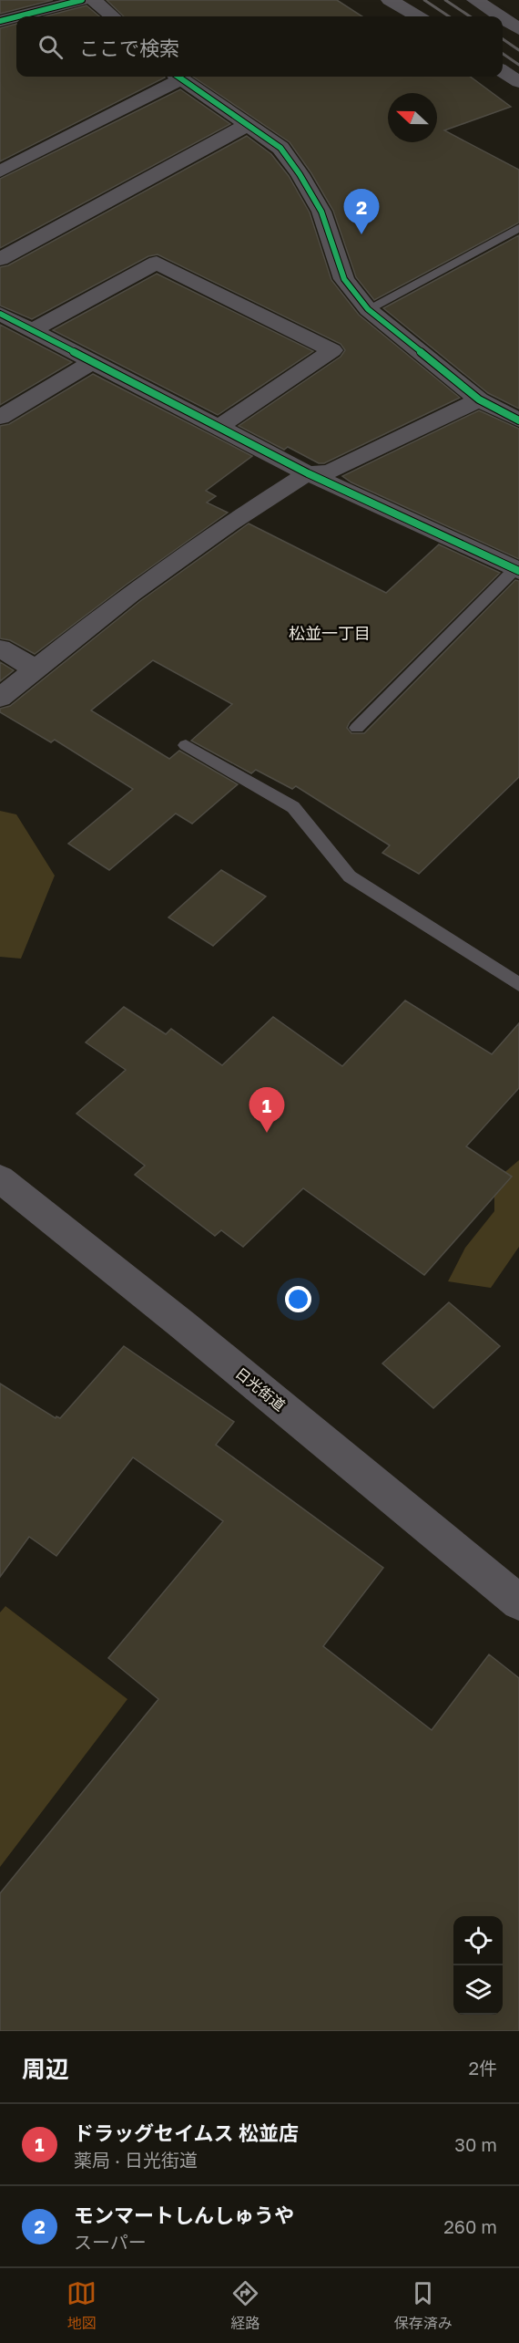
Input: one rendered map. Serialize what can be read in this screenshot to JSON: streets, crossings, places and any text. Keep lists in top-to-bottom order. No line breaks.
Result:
{"streets":{"main road":["日光街道"]},"districts":["松並一丁目"],"north":"left","page":{"search":"ここで検索","pins":["2","1"],"heading":["周辺","2件"],"list":[{"mark":"1","name":"ドラッグセイムス 松並店","note":"薬局 · 日光街道","value":"30 m"},{"mark":"2","name":"モンマートしんしゅうや","note":"スーパー","value":"260 m"}],"nav":["地図","経路","保存済み"]}}
